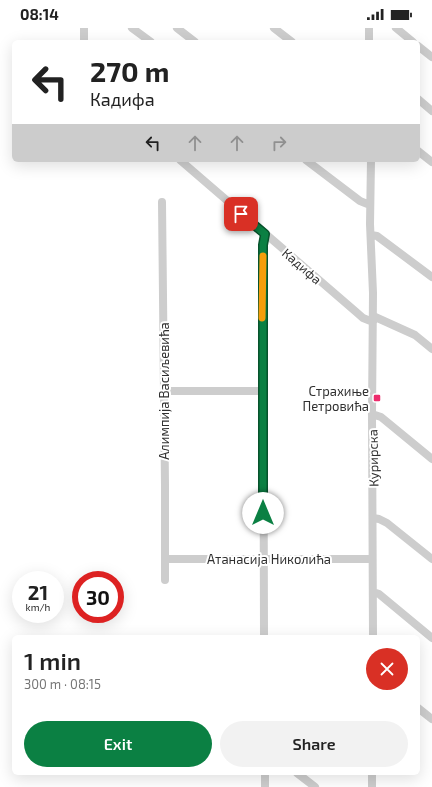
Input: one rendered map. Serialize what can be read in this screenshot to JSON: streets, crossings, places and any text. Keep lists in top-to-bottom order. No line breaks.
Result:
{"streets":{"street":["Кадифа","Алимпија Васиљевића","Курирска","Атанасија Николића"]},"crossings":[["Кадифа","Курирска"],["Алимпија Васиљевића","Атанасија Николића"],["Курирска","Атанасија Николића"]],"places":{"transit":["Страхиње Петровића"]},"page":{"status":"08:14","turn":["270 m","Кадифа"],"speed":"21 km/h","limit":"30","heading":["1 min","300 m · 08:15"],"buttons":["Exit","Share"]}}
